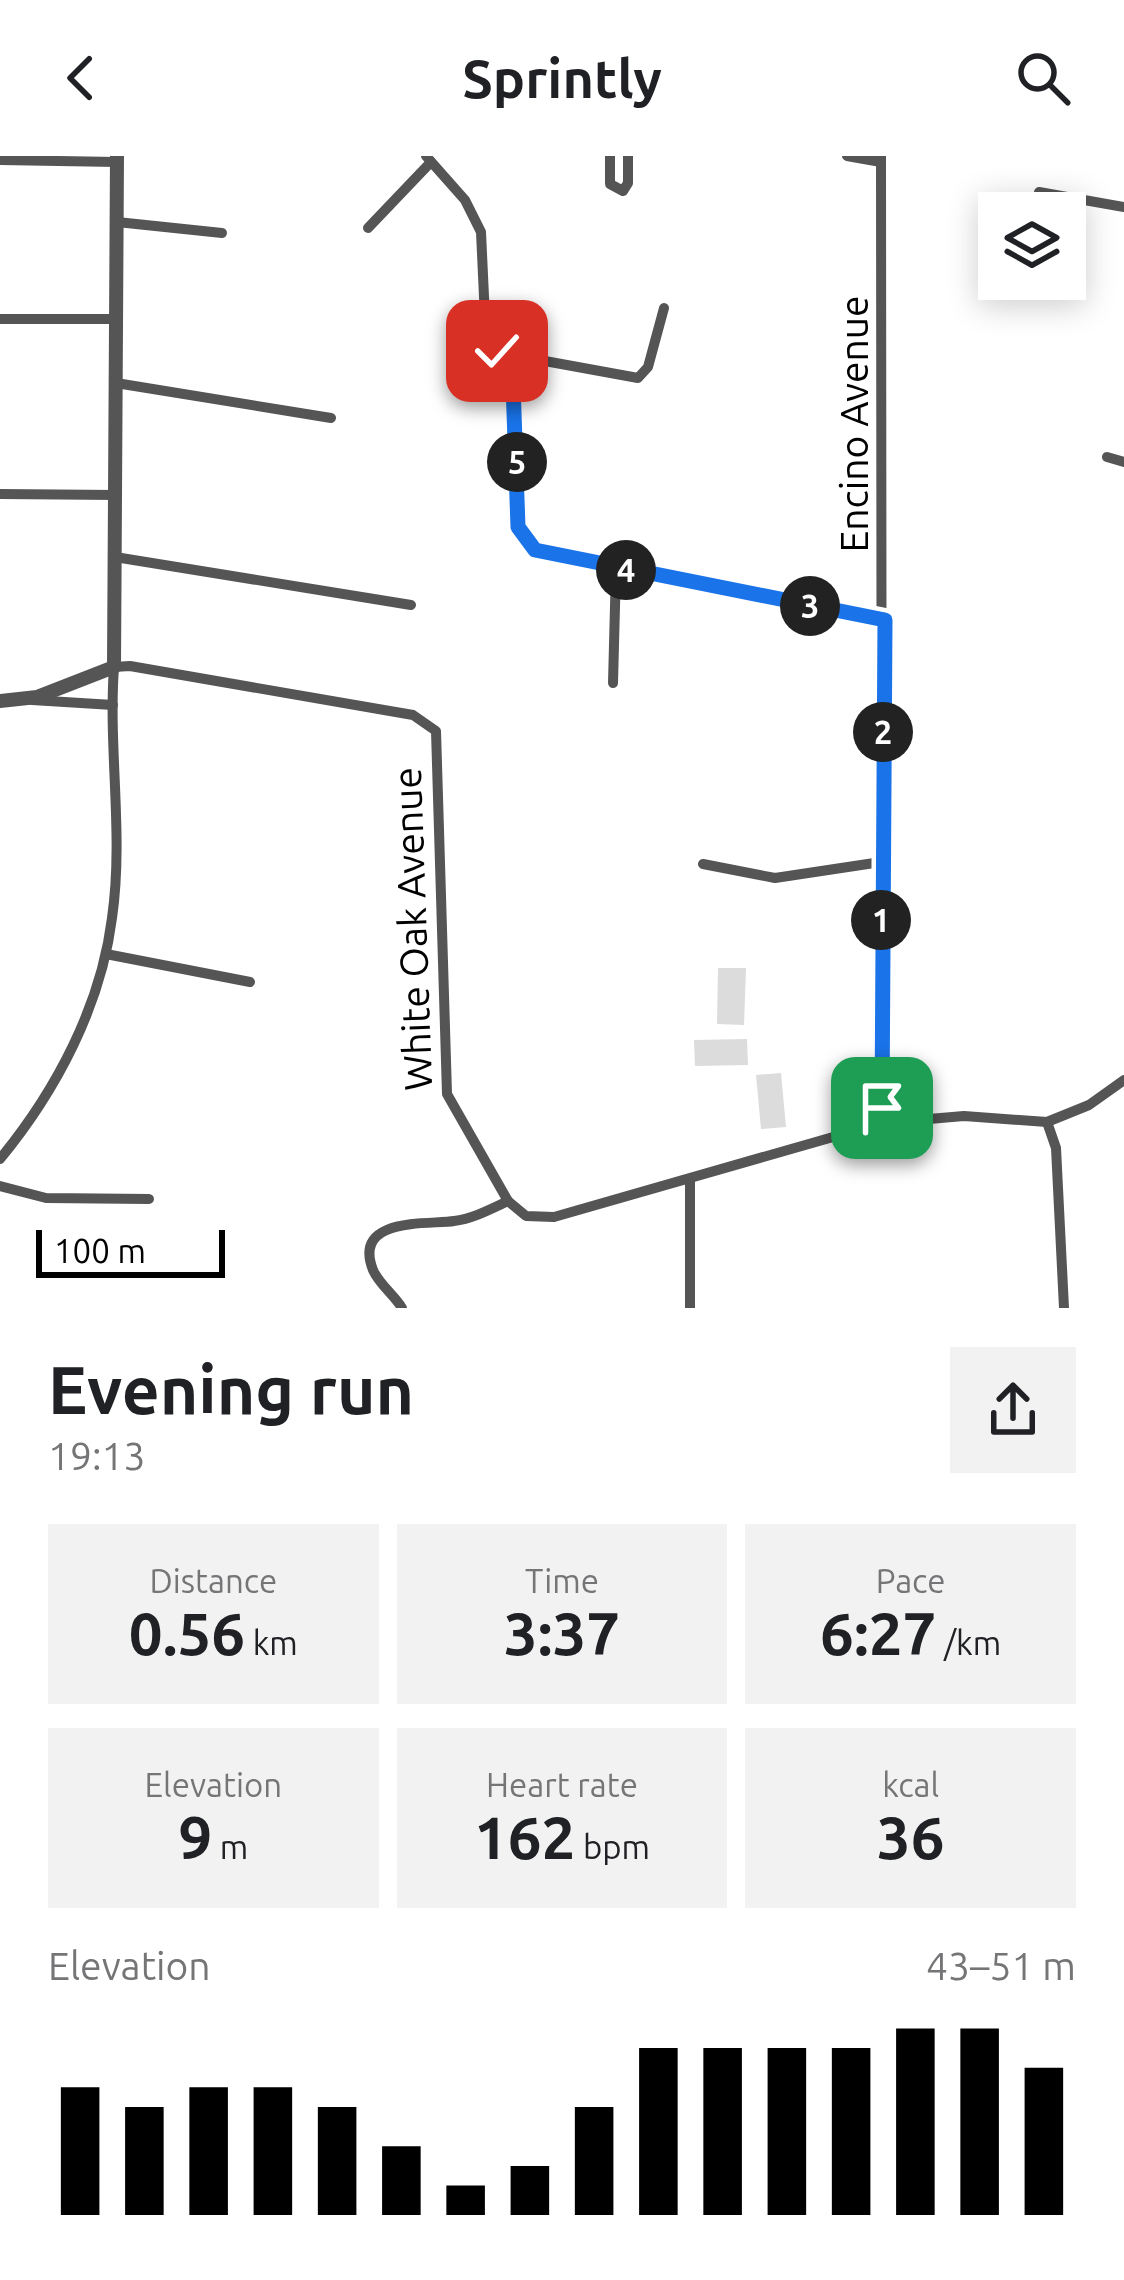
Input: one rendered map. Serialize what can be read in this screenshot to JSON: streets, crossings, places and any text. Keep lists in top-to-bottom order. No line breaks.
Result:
{"streets":{"street":["Encino Avenue","White Oak Avenue"]},"scale_bar":"100 m","page":{"header":"Sprintly","pins":["5","4","3","2","1"],"scale":"100 m","heading":["Evening run","19:13"],"stats":[["Distance","0.56 km"],["Time","3:37"],["Pace","6:27 /km"],["Elevation","9 m"],["Heart rate","162 bpm"],["kcal","36"]],"chart":["Elevation","43–51 m"]}}
